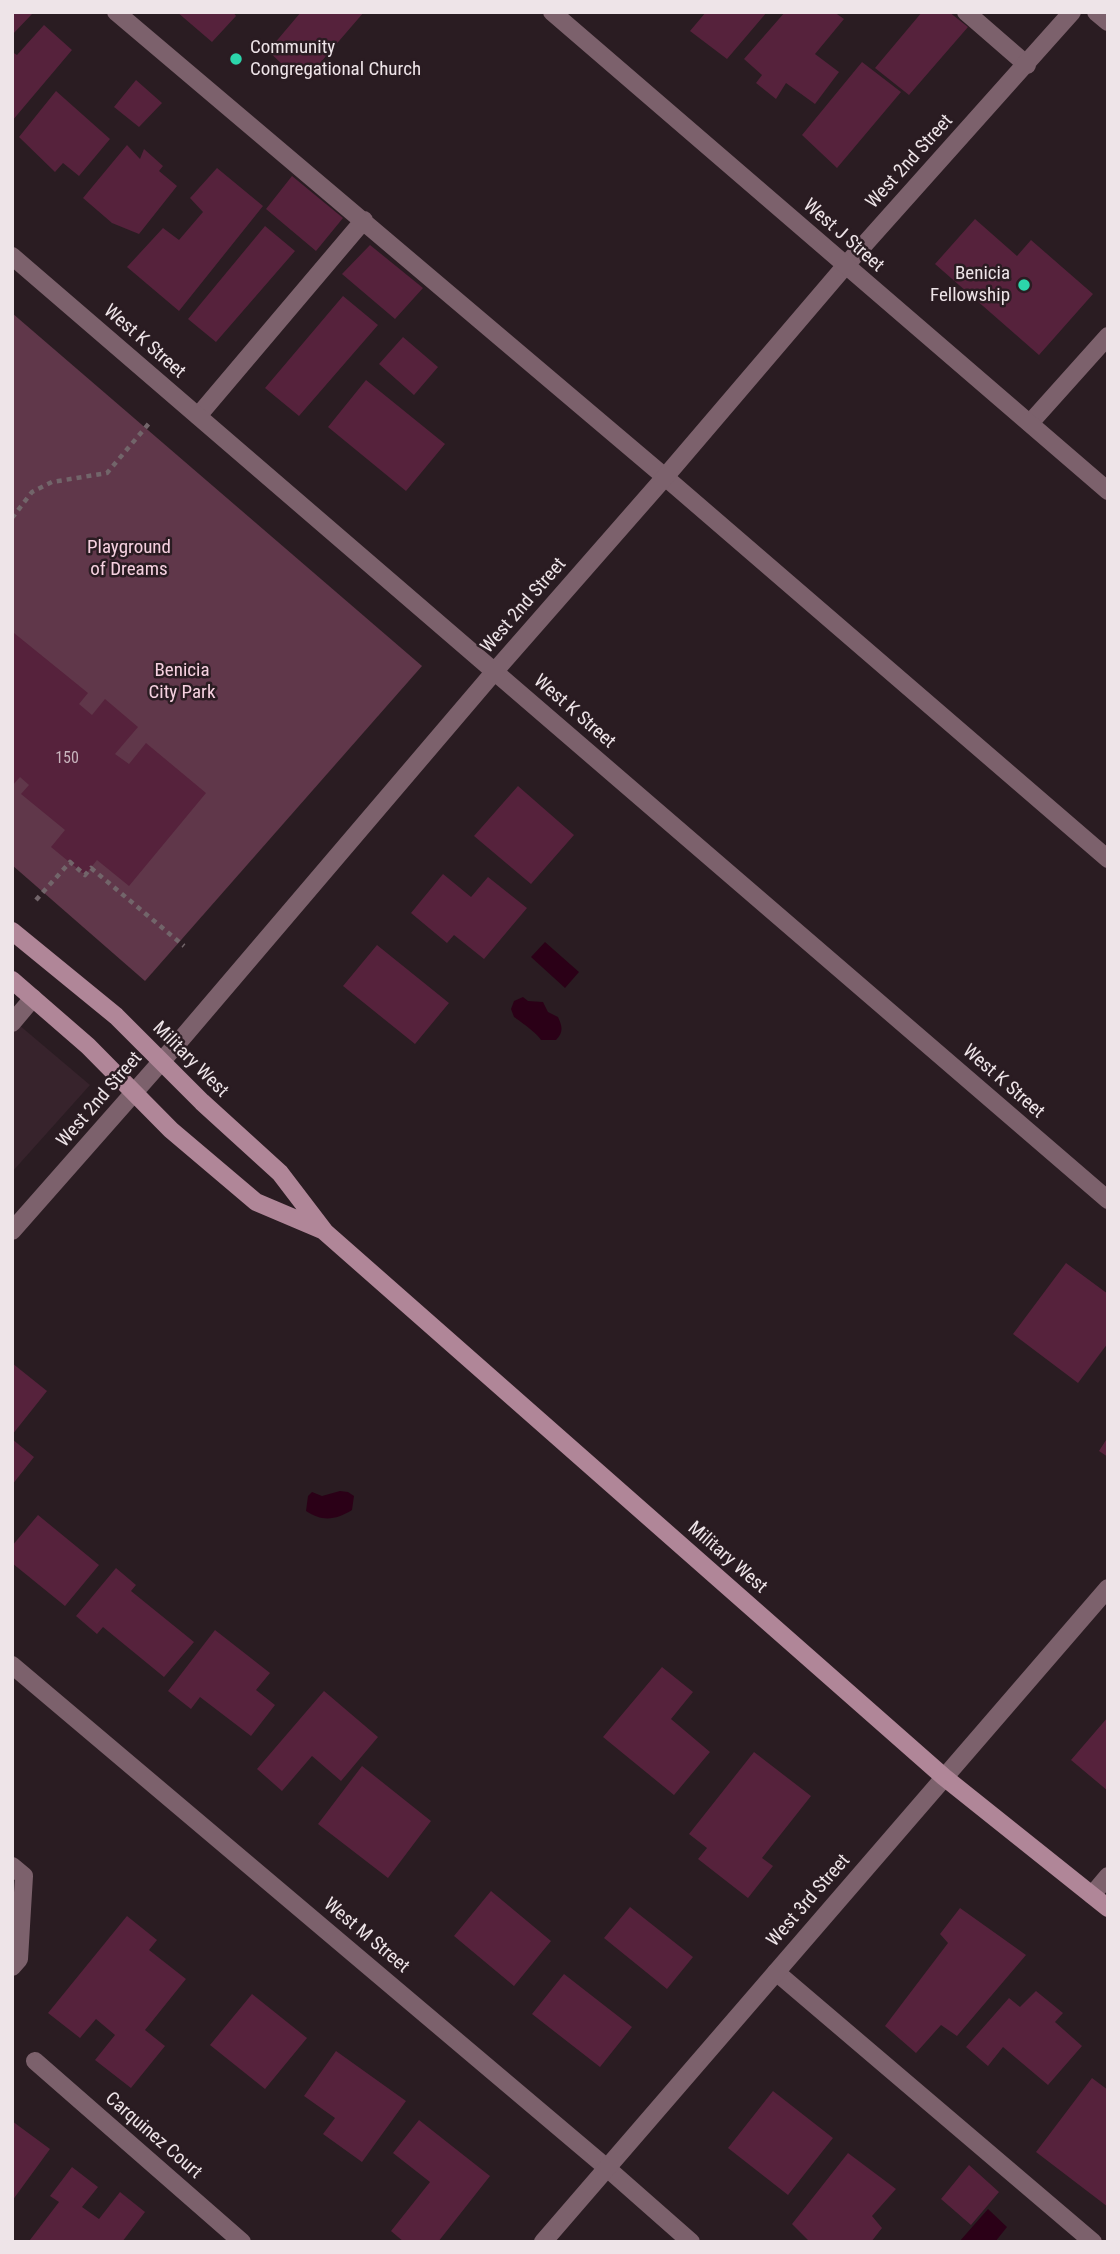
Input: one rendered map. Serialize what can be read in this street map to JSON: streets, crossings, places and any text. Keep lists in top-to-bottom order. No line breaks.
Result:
{"streets":{"main road":["Military West"],"street":["West 2nd Street","West J Street","West K Street","West 3rd Street","West M Street","Carquinez Court"]},"crossings":[["West 2nd Street","West J Street"],["West 2nd Street","West K Street"],["West 2nd Street","Military West"],["Military West","West 3rd Street"],["West 3rd Street","West M Street"]],"parks":["Playground of Dreams","Benicia City Park"],"places":["Community Congregational Church","Benicia Fellowship"],"house_numbers":["150"]}
